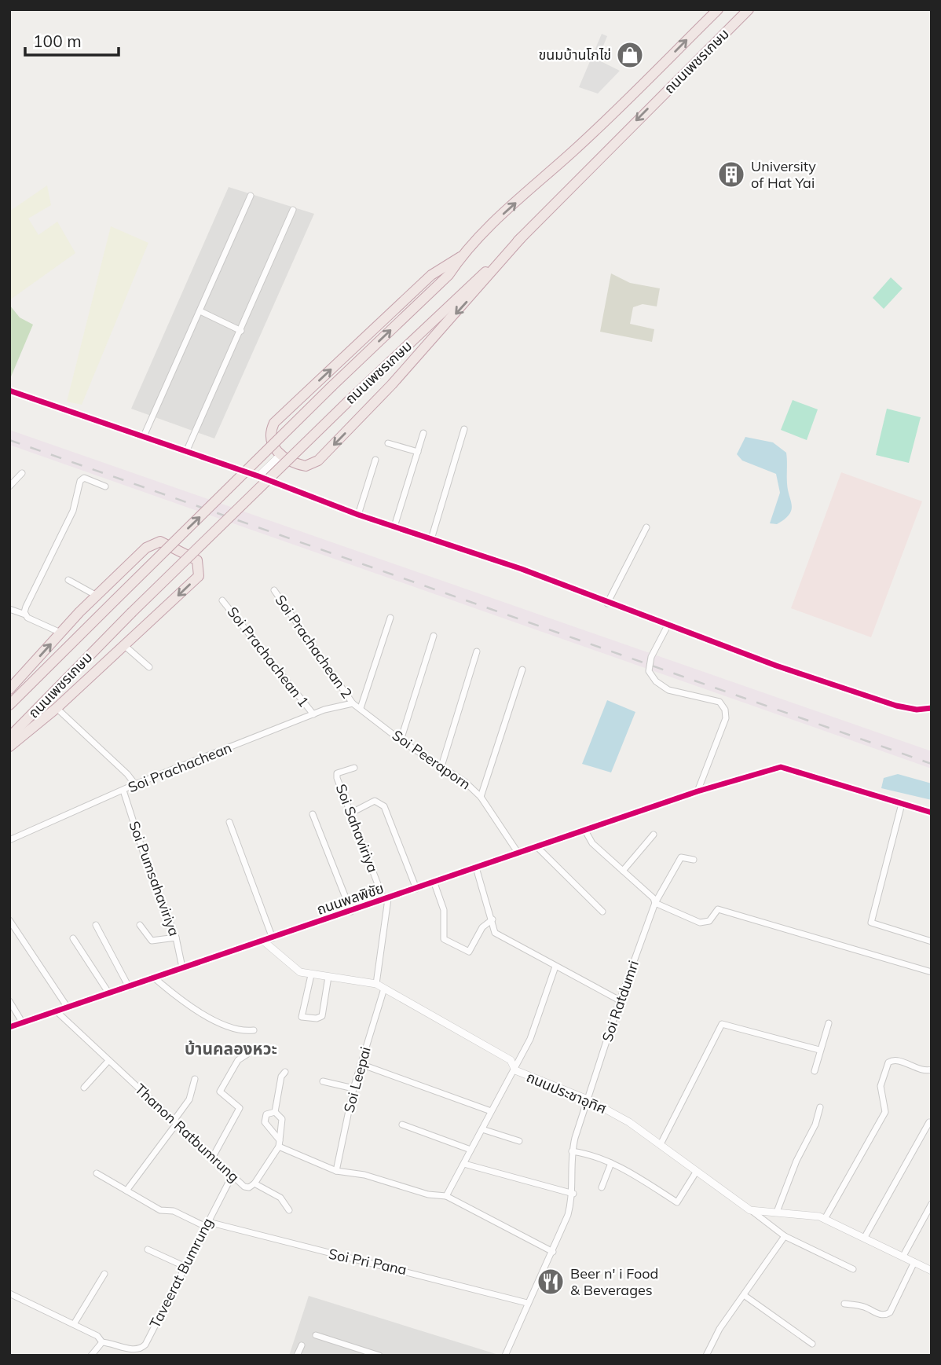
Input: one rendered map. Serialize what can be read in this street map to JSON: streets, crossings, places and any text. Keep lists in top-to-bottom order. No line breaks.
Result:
{"streets":{"highway":["ถนนเพชรเกษม"],"street":["Soi Prachachean 2","Soi Prachachean 1","Soi Peeraporn","Soi Prachachean","Soi Sahaviriya","Soi Pumsahaviriya","ถนนพลพิชัย","Soi Ratdumri","Soi Leepai","ถนนประชาอุทิศ","Thanon Ratbumrung","Soi Pri Pana","Taveerat Bumrung"]},"crossings":[["Soi Prachachean 2","Soi Peeraporn"],["Soi Prachachean 2","Soi Prachachean"],["Soi Prachachean 1","Soi Prachachean"],["Soi Peeraporn","Soi Prachachean"],["Soi Peeraporn","ถนนพลพิชัย"],["Soi Prachachean","Soi Pumsahaviriya"],["Soi Sahaviriya","ถนนพลพิชัย"],["Soi Pumsahaviriya","ถนนพลพิชัย"],["ถนนพลพิชัย","ถนนประชาอุทิศ"],["ถนนพลพิชัย","Thanon Ratbumrung"],["Soi Ratdumri","ถนนประชาอุทิศ"],["Soi Ratdumri","Soi Pri Pana"],["Soi Leepai","ถนนประชาอุทิศ"],["Thanon Ratbumrung","Taveerat Bumrung"],["Soi Pri Pana","Taveerat Bumrung"]],"districts":["บ้านคลองหวะ"],"places":{"shop":["ขนมบ้านโกไข่"],"building":["University of Hat Yai"],"restaurant":["Beer n' i Food & Beverages"]},"scale_bar":"100 m"}
